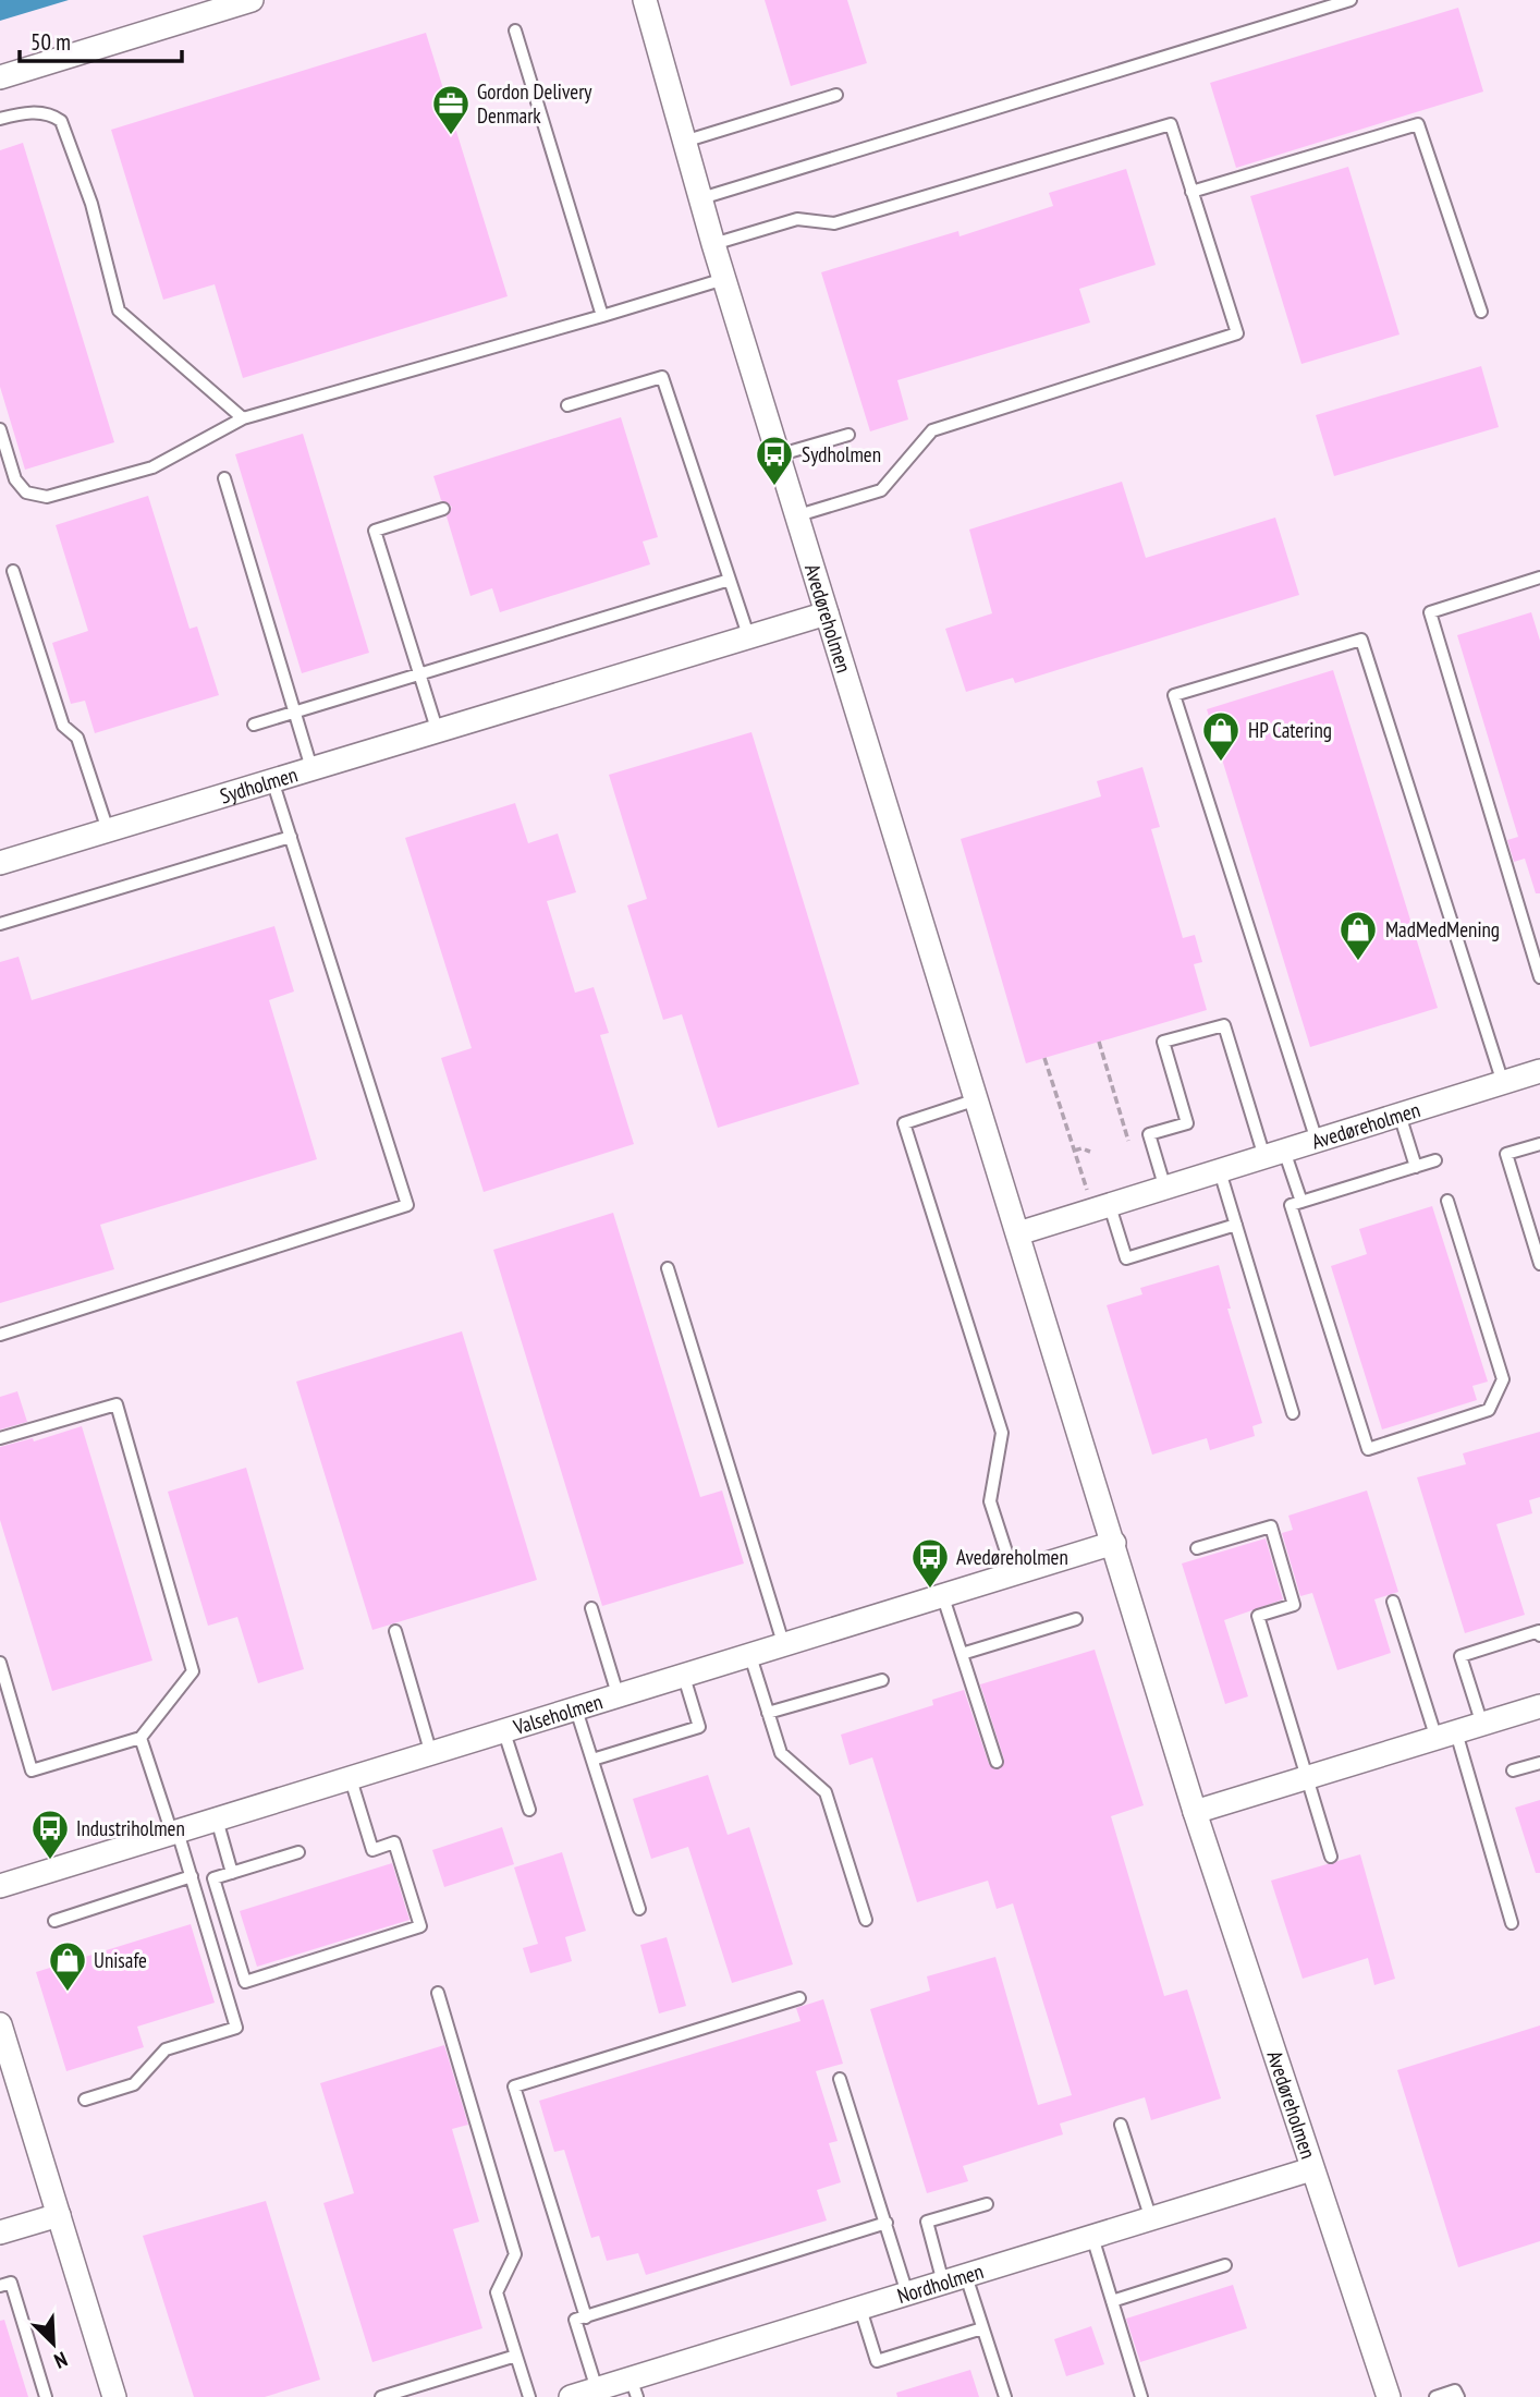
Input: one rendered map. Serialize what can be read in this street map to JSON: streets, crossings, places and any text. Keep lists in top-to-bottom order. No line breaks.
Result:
{"streets":{"street":["Avedøreholmen","Sydholmen","Valseholmen","Nordholmen"]},"crossings":[["Avedøreholmen","Sydholmen"],["Avedøreholmen","Valseholmen"],["Avedøreholmen","Nordholmen"]],"places":{"office":["Gordon Delivery Denmark"],"bus stop":["Sydholmen","Avedøreholmen","Industriholmen"],"shop":["HP Catering","MadMedMening","Unisafe"]},"scale_bar":"50 m","north":"bottom right"}
